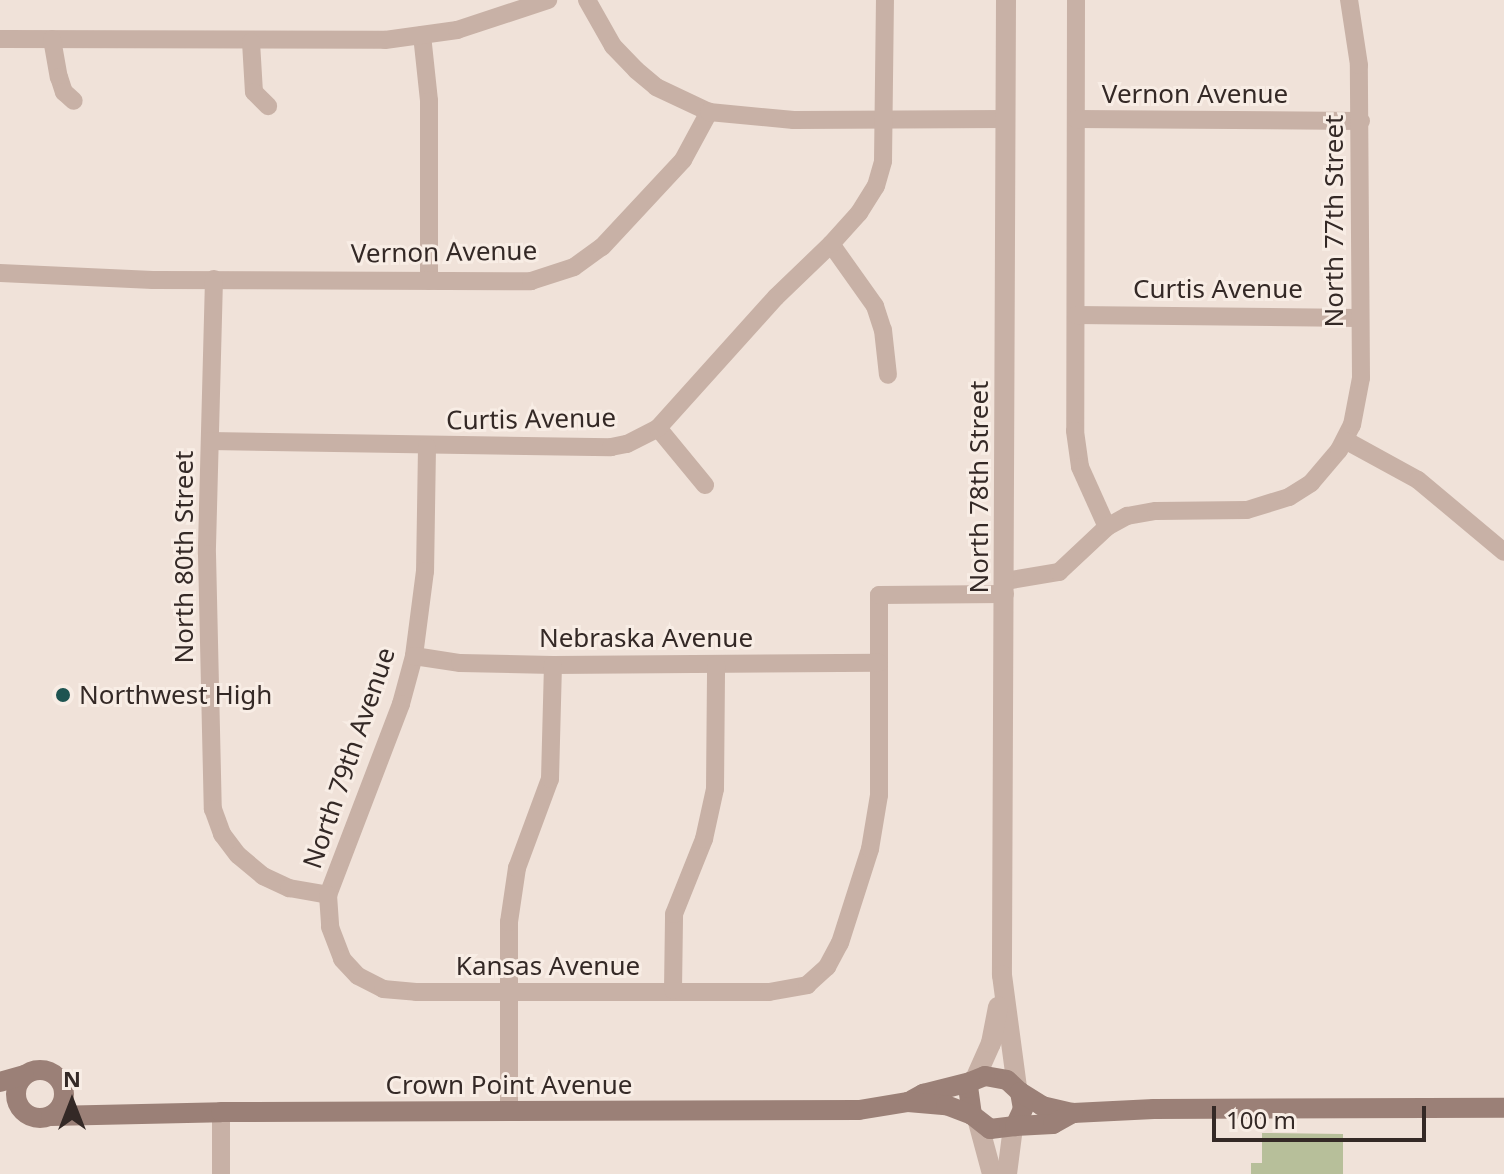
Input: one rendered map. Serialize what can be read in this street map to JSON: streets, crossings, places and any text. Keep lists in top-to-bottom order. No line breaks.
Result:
{"streets":{"main road":["Crown Point Avenue"],"street":["Vernon Avenue","North 77th Street","Curtis Avenue","North 78th Street","North 80th Street","Nebraska Avenue","North 79th Avenue","Kansas Avenue"]},"crossings":[["Vernon Avenue","North 77th Street"],["Vernon Avenue","North 80th Street"],["North 77th Street","Curtis Avenue"],["Curtis Avenue","North 80th Street"],["Curtis Avenue","North 79th Avenue"],["North 78th Street","Kansas Avenue"],["North 80th Street","North 79th Avenue"],["North 80th Street","Kansas Avenue"],["Nebraska Avenue","North 79th Avenue"],["Nebraska Avenue","Kansas Avenue"],["North 79th Avenue","Kansas Avenue"]],"places":["Northwest High"],"scale_bar":"100 m","north":"top"}
